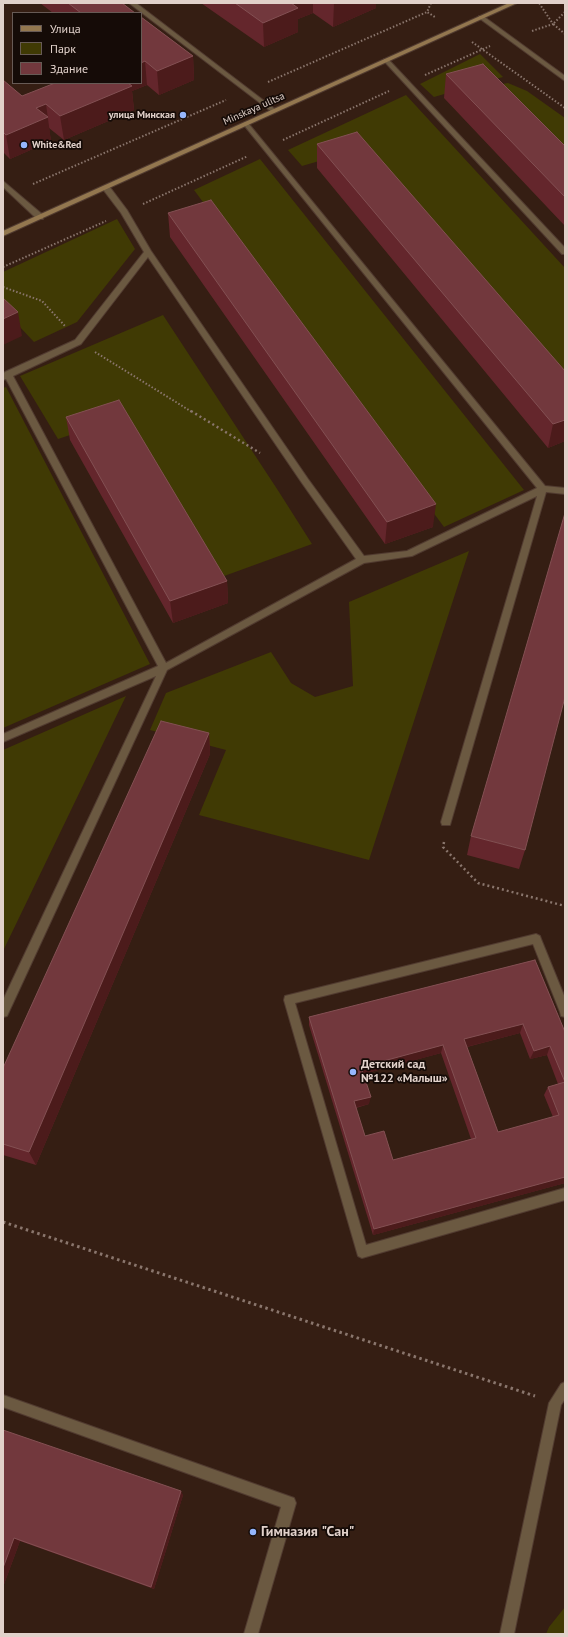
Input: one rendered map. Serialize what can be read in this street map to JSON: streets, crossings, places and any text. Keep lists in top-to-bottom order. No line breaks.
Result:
{"streets":{"main road":["Minskaya ulitsa"]},"places":["улица Минская","White&Red","Детский сад №122 «Малыш»","Гимназия \"Сан\""],"legend":["Улица","Парк","Здание"]}
